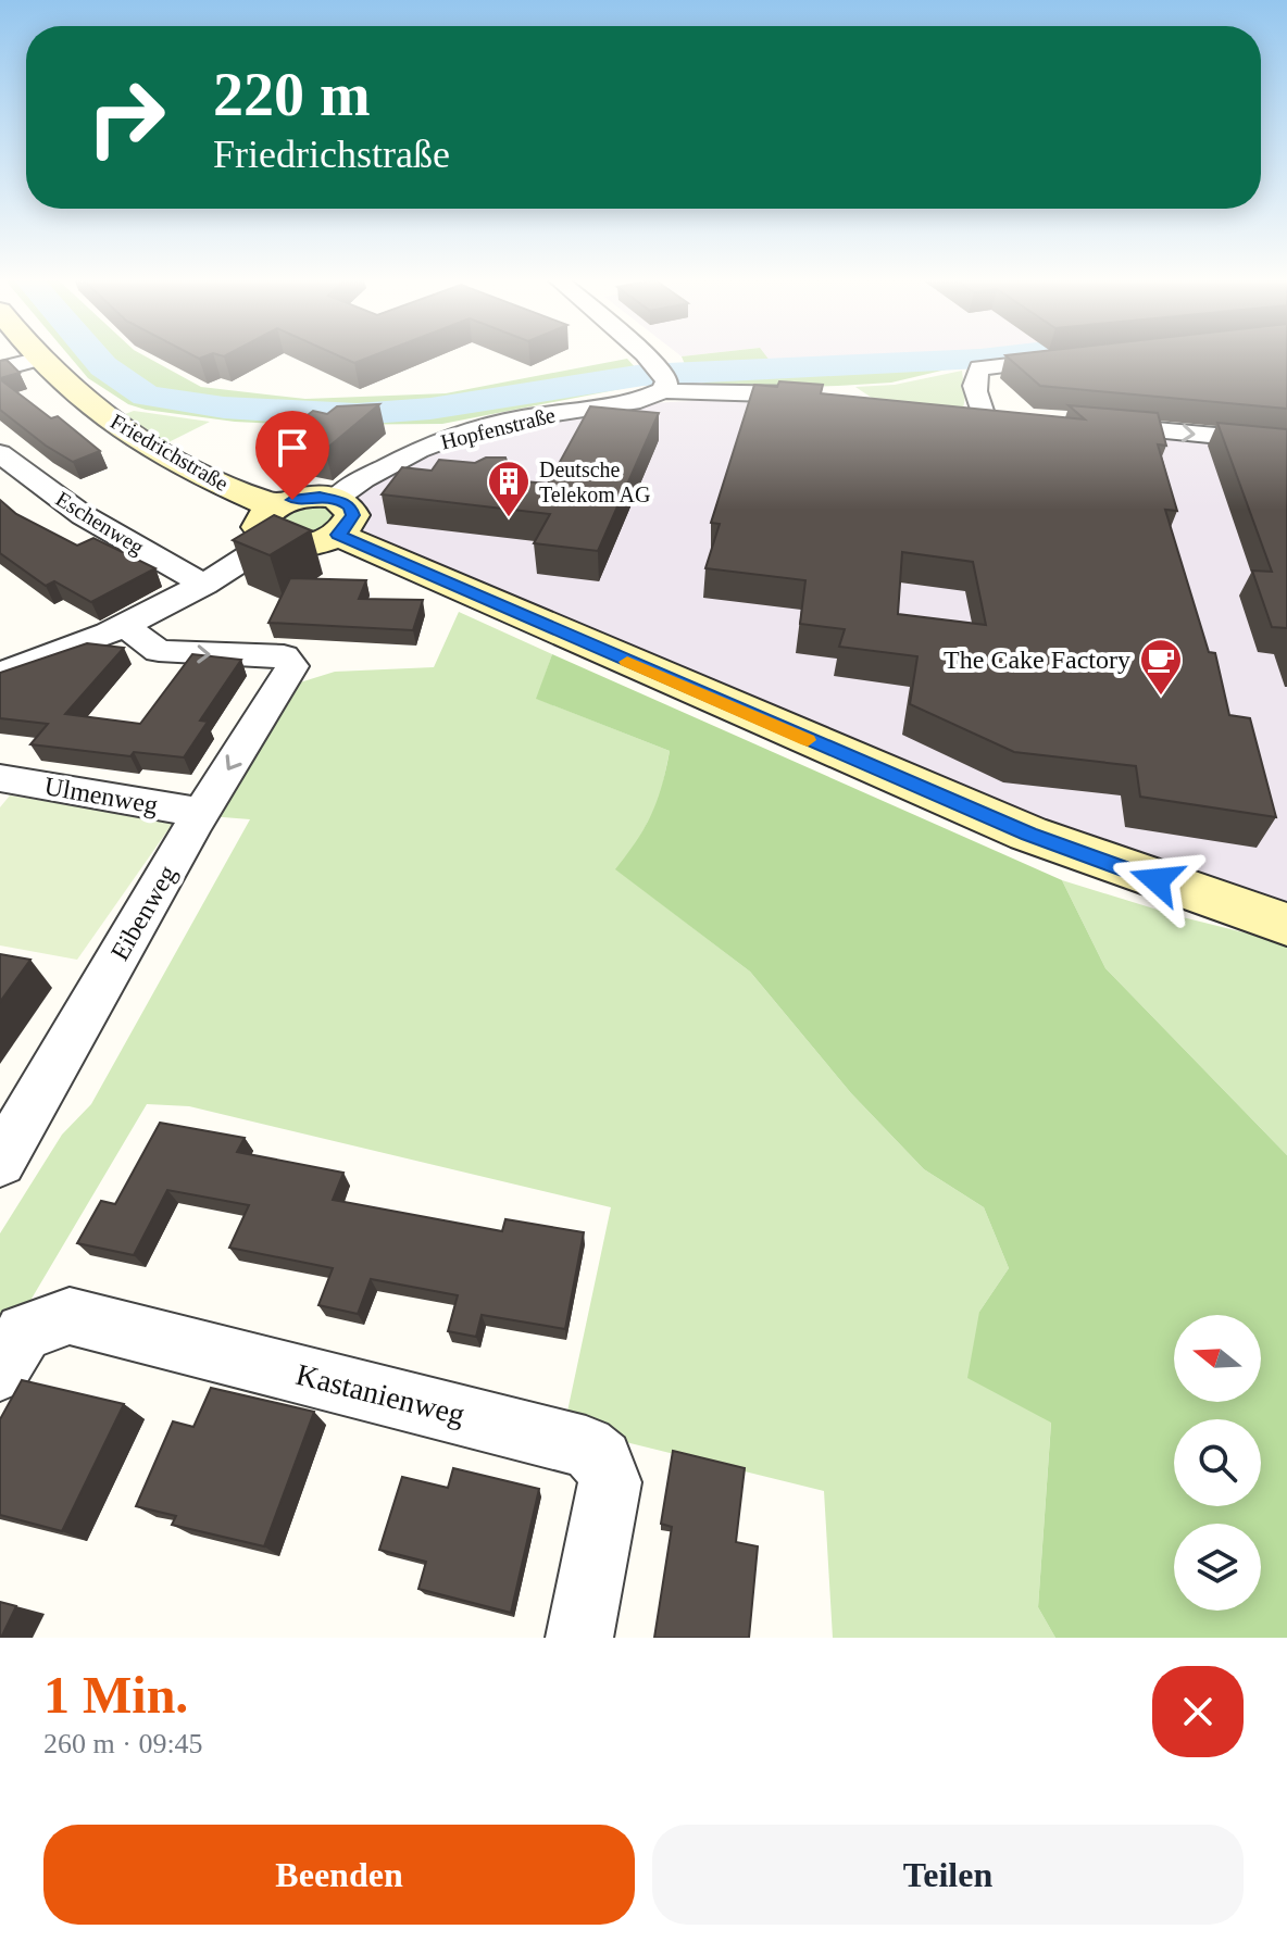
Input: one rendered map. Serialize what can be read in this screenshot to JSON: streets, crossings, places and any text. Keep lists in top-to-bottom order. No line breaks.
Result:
{"streets":{"main road":["Friedrichstraße"],"street":["Hopfenstraße","Eschenweg","Ulmenweg","Eibenweg","Kastanienweg"]},"crossings":[["Hopfenstraße","Friedrichstraße"],["Ulmenweg","Eibenweg"]],"places":{"building":["Deutsche Telekom AG"],"cafe":["The Cake Factory"]},"north":"left","page":{"turn":["220 m","Friedrichstraße"],"heading":["1 Min.","260 m · 09:45"],"buttons":["Beenden","Teilen"]}}
